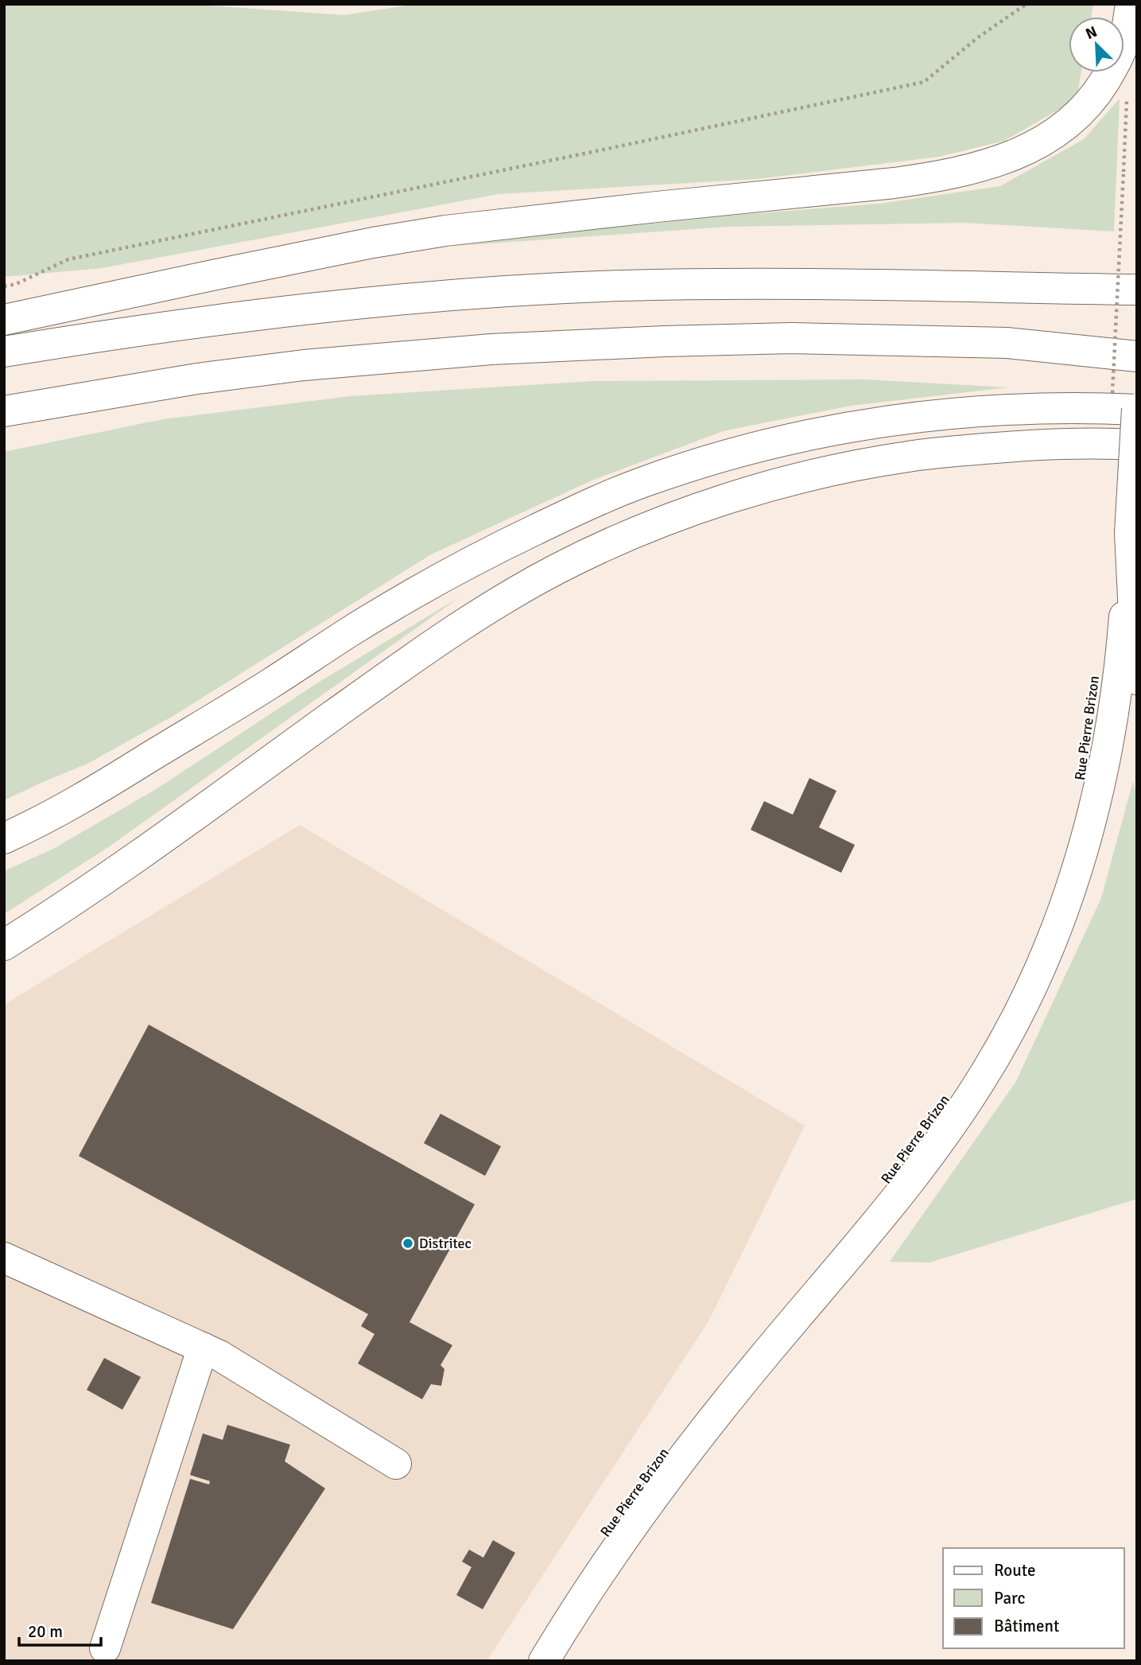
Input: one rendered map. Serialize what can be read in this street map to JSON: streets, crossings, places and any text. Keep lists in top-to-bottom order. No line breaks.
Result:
{"streets":{"main road":["Rue Pierre Brizon"]},"places":["Distritec"],"legend":["Route","Parc","Bâtiment"],"scale_bar":"20 m","north":"top left"}
